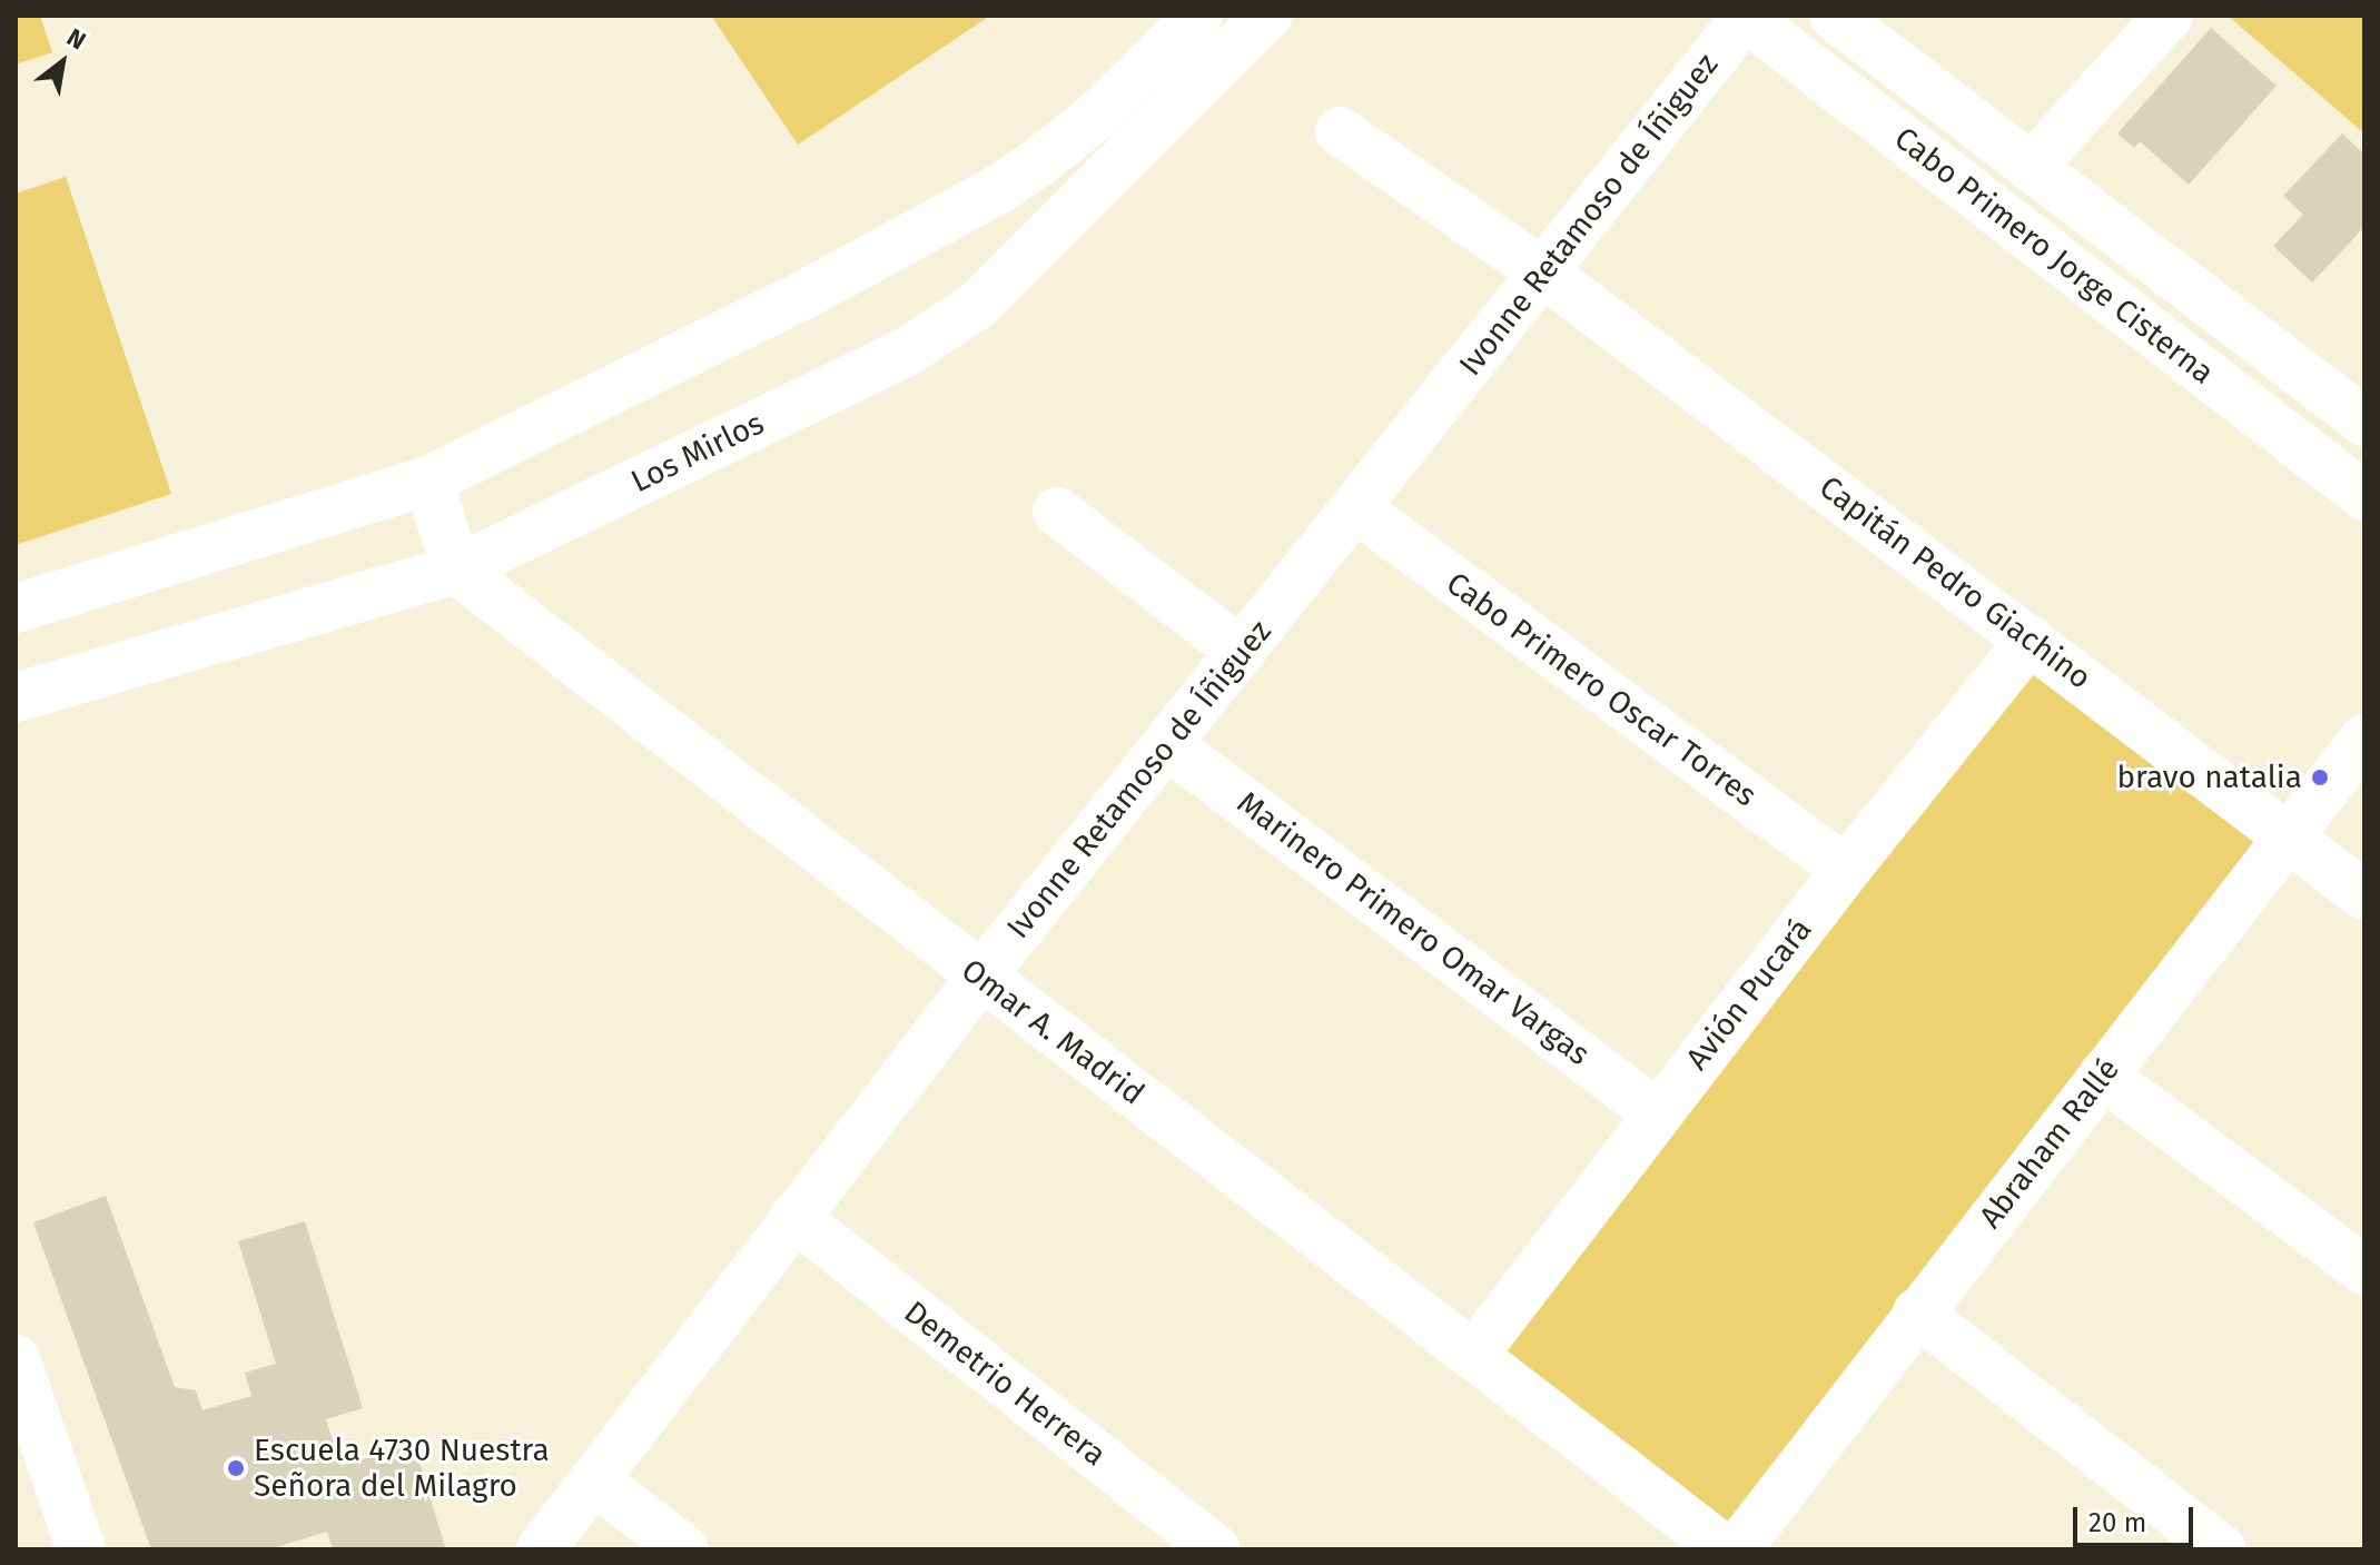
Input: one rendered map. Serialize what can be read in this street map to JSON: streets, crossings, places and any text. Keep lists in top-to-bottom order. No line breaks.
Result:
{"streets":{"street":["Ivonne Retamoso de Íñiguez","Cabo Primero Jorge Cisterna","Los Mirlos","Capitán Pedro Giachino","Cabo Primero Oscar Torres","Marinero Primero Omar Vargas","Avión Pucará","Omar A. Madrid","Abraham Rallé","Demetrio Herrera"]},"crossings":[["Ivonne Retamoso de Íñiguez","Cabo Primero Jorge Cisterna"],["Ivonne Retamoso de Íñiguez","Capitán Pedro Giachino"],["Ivonne Retamoso de Íñiguez","Cabo Primero Oscar Torres"],["Ivonne Retamoso de Íñiguez","Marinero Primero Omar Vargas"],["Ivonne Retamoso de Íñiguez","Omar A. Madrid"],["Ivonne Retamoso de Íñiguez","Demetrio Herrera"],["Los Mirlos","Omar A. Madrid"],["Capitán Pedro Giachino","Avión Pucará"],["Capitán Pedro Giachino","Abraham Rallé"],["Cabo Primero Oscar Torres","Avión Pucará"],["Marinero Primero Omar Vargas","Avión Pucará"],["Avión Pucará","Omar A. Madrid"]],"places":["bravo natalia","Escuela 4730 Nuestra Señora del Milagro"],"scale_bar":"20 m","north":"top right"}
